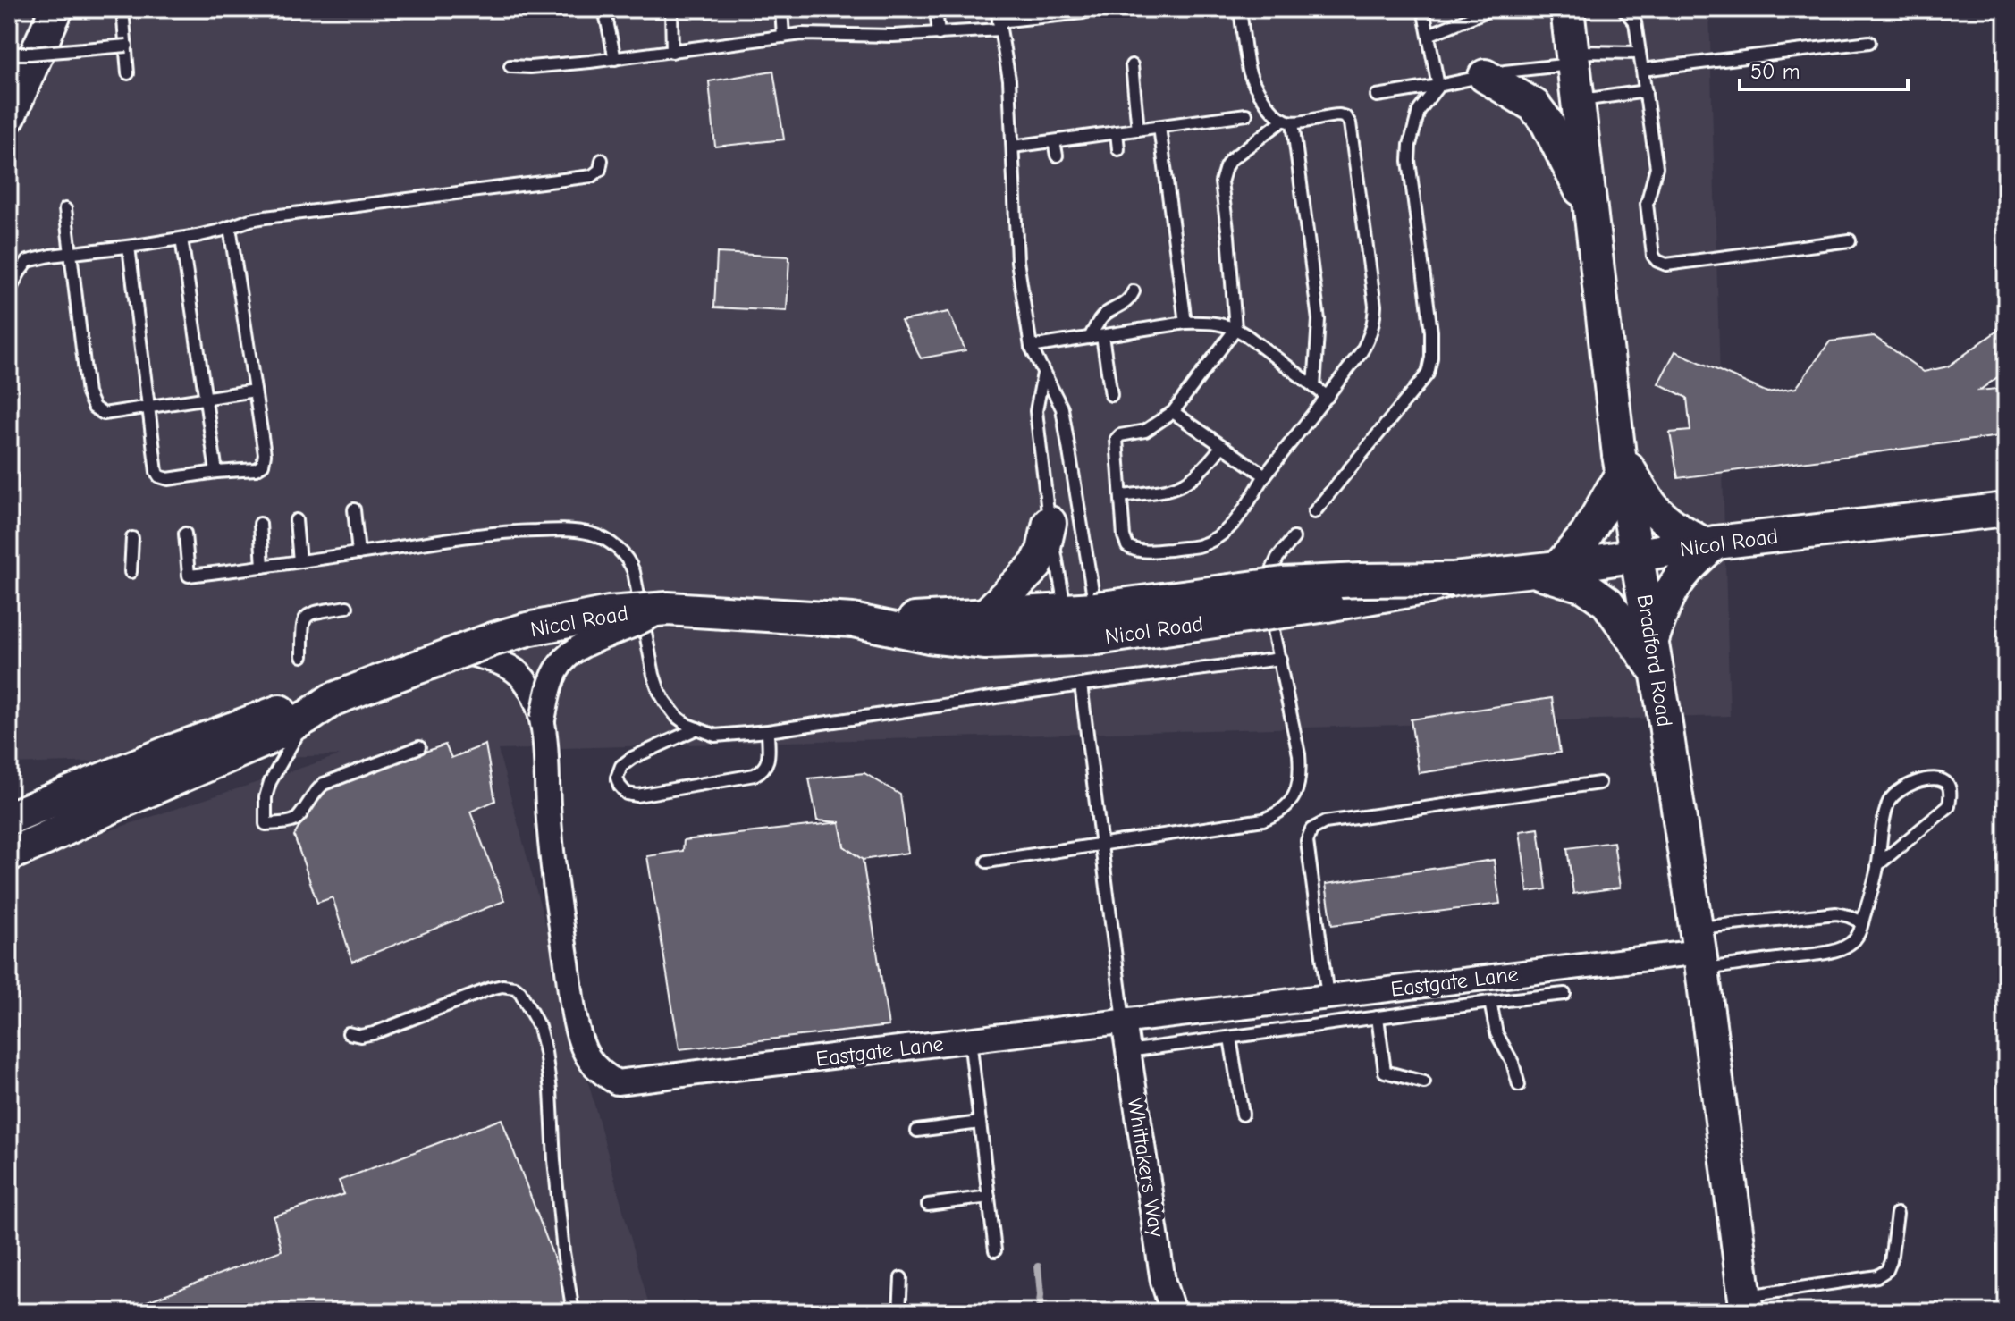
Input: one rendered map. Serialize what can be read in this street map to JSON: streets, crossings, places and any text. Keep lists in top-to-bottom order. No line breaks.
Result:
{"streets":{"main road":["Nicol Road","Bradford Road"],"street":["Eastgate Lane","Whittakers Way"]},"crossings":[["Nicol Road","Bradford Road"],["Nicol Road","Eastgate Lane"],["Bradford Road","Eastgate Lane"],["Eastgate Lane","Whittakers Way"]],"scale_bar":"50 m"}
